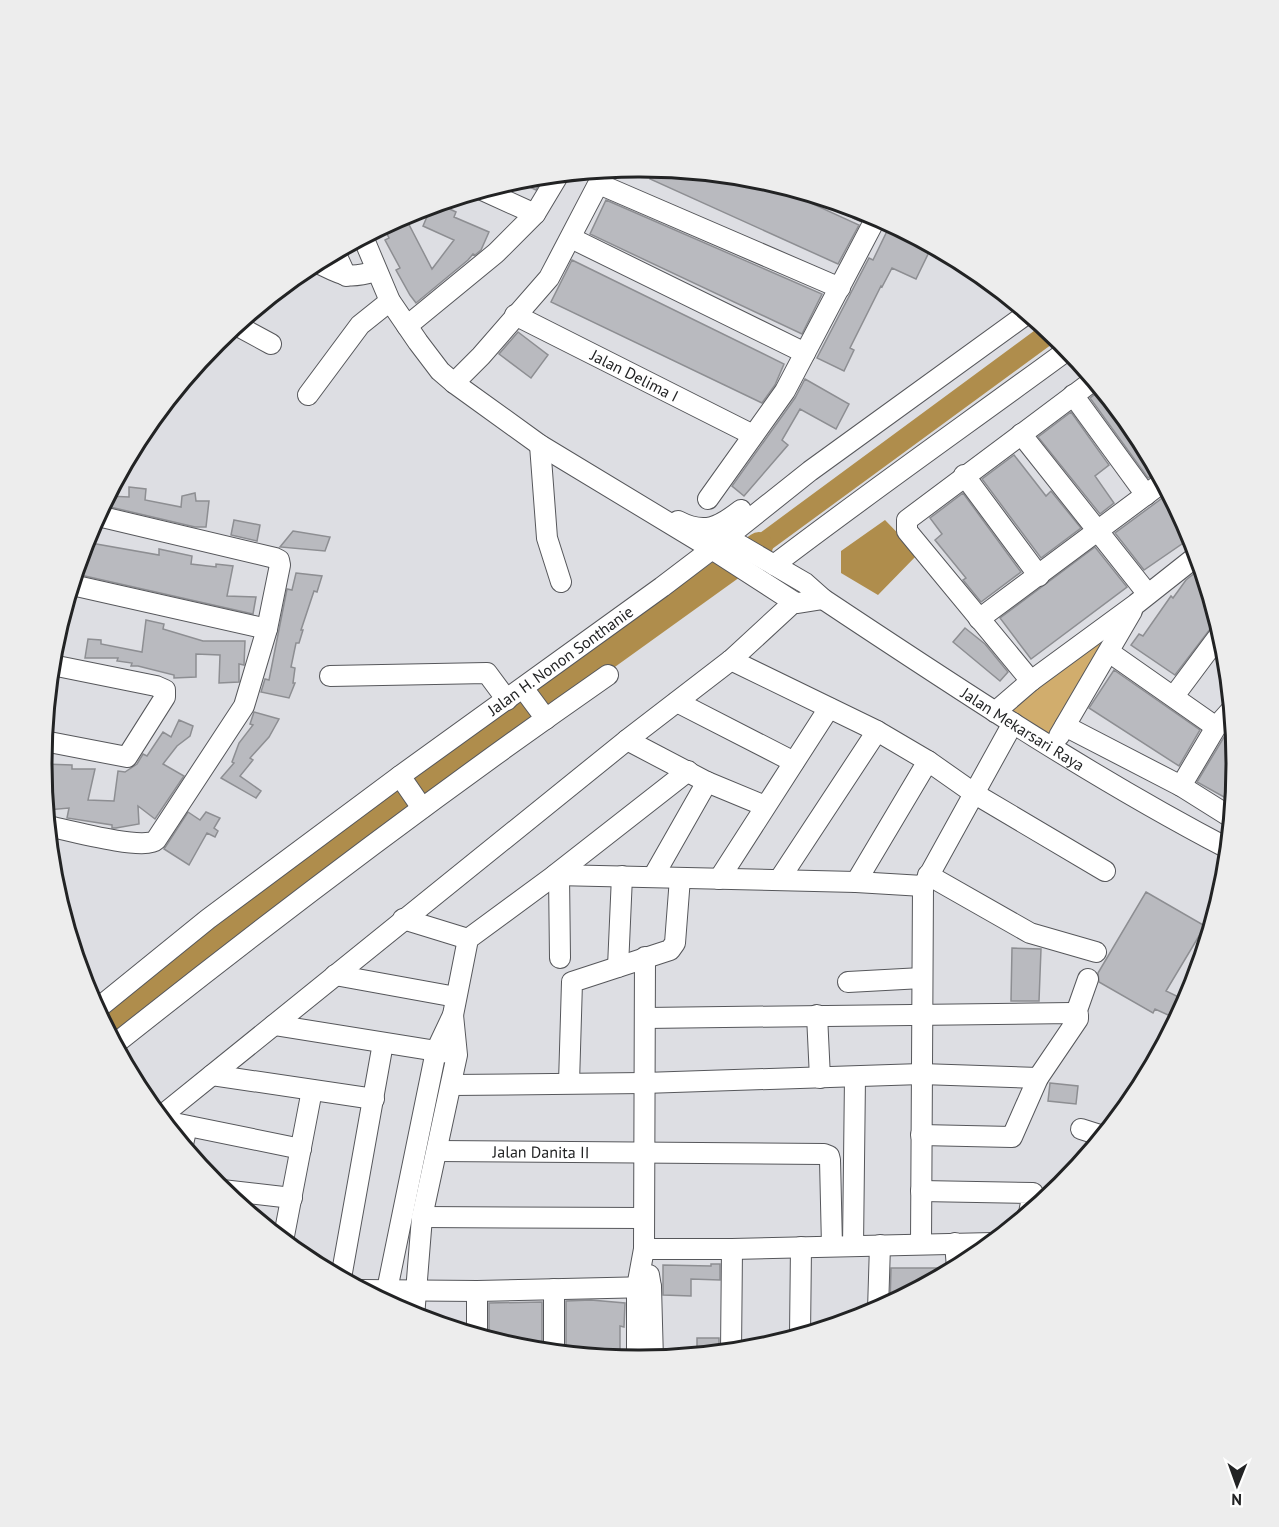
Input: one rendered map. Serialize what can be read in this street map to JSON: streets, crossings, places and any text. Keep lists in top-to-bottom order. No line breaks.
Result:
{"streets":{"street":["Jalan Delima I","Jalan H. Nonon Sonthanie","Jalan Mekarsari Raya","Jalan Danita II"]},"crossings":[["Jalan H. Nonon Sonthanie","Jalan Mekarsari Raya"]],"north":"bottom"}
